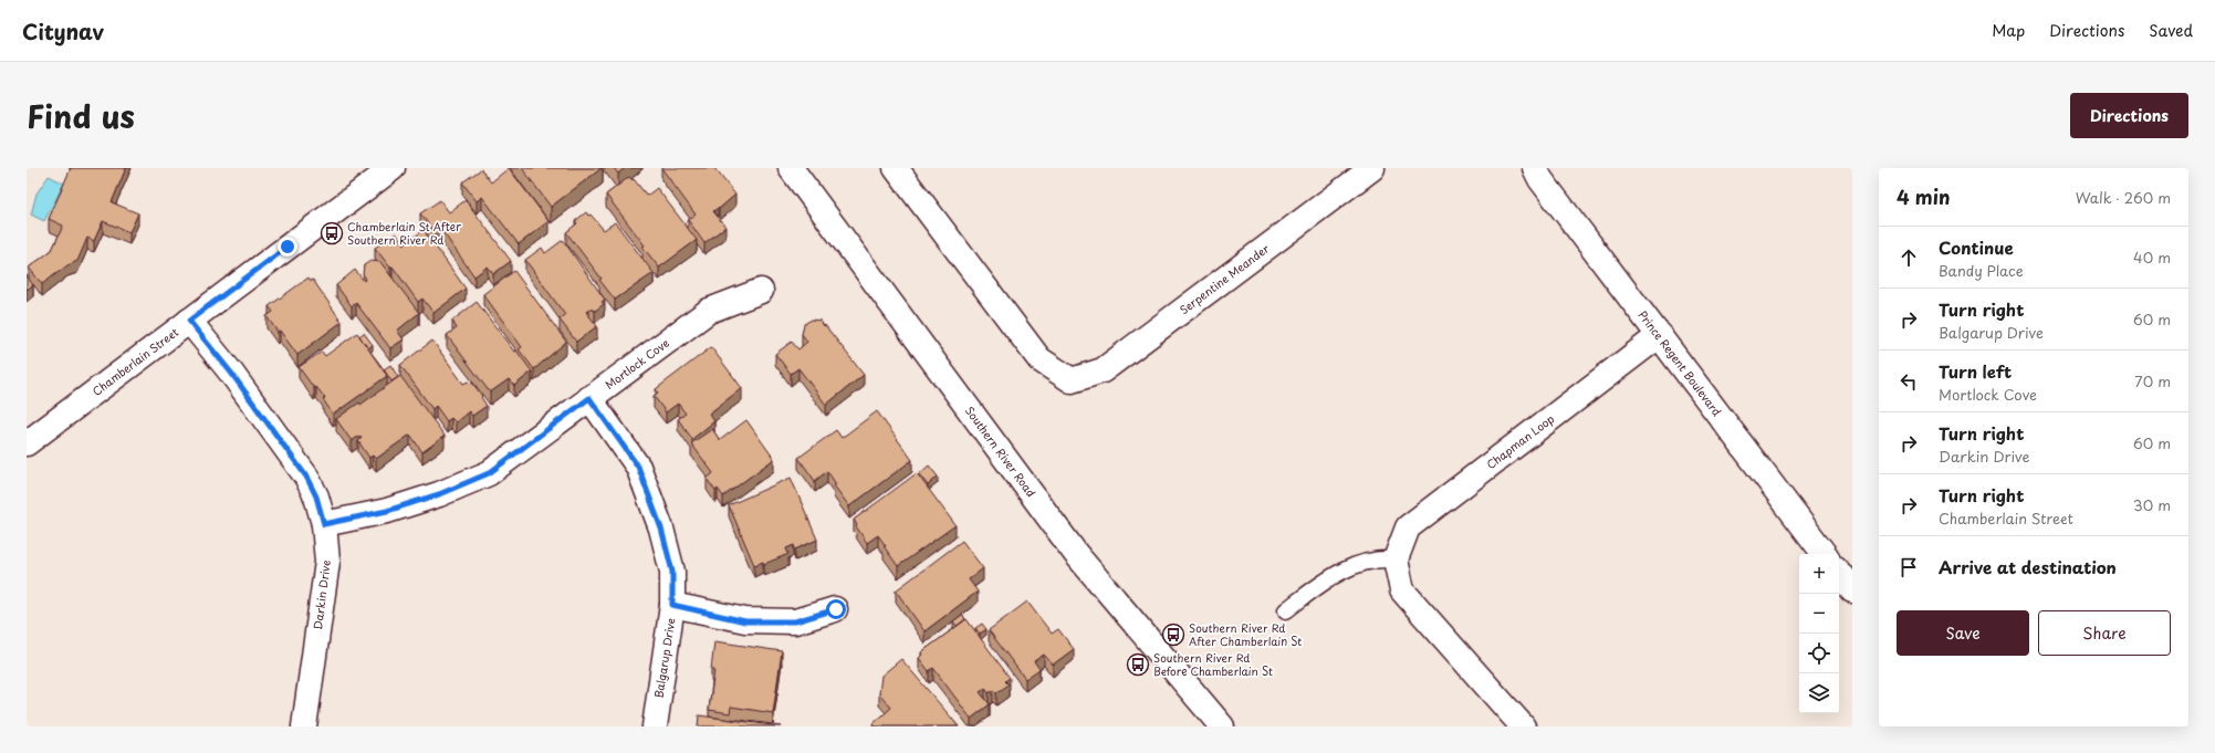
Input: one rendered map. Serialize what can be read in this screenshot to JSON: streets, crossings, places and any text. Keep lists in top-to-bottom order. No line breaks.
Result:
{"streets":{"street":["Serpentine Meander","Chamberlain Street","Prince Regent Boulevard","Mortlock Cove","Chapman Loop","Southern River Road","Darkin Drive","Balgarup Drive"]},"crossings":[["Chamberlain Street","Darkin Drive"],["Prince Regent Boulevard","Chapman Loop"],["Mortlock Cove","Darkin Drive"],["Mortlock Cove","Balgarup Drive"]],"places":{"bus stop":["Chamberlain St After Southern River Rd","Southern River Rd After Chamberlain St","Southern River Rd Before Chamberlain St"]},"page":{"header":"Citynav","nav":["Map","Directions","Saved"],"title":"Find us","buttons":["Directions",["Save","Share"]],"heading":["4 min","Walk · 260 m"],"list":[["Continue","Bandy Place","40 m"],["Turn right","Balgarup Drive","60 m"],["Turn left","Mortlock Cove","70 m"],["Turn right","Darkin Drive","60 m"],["Turn right","Chamberlain Street","30 m"],"Arrive at destination"],"map_buttons":["+","−"]}}
